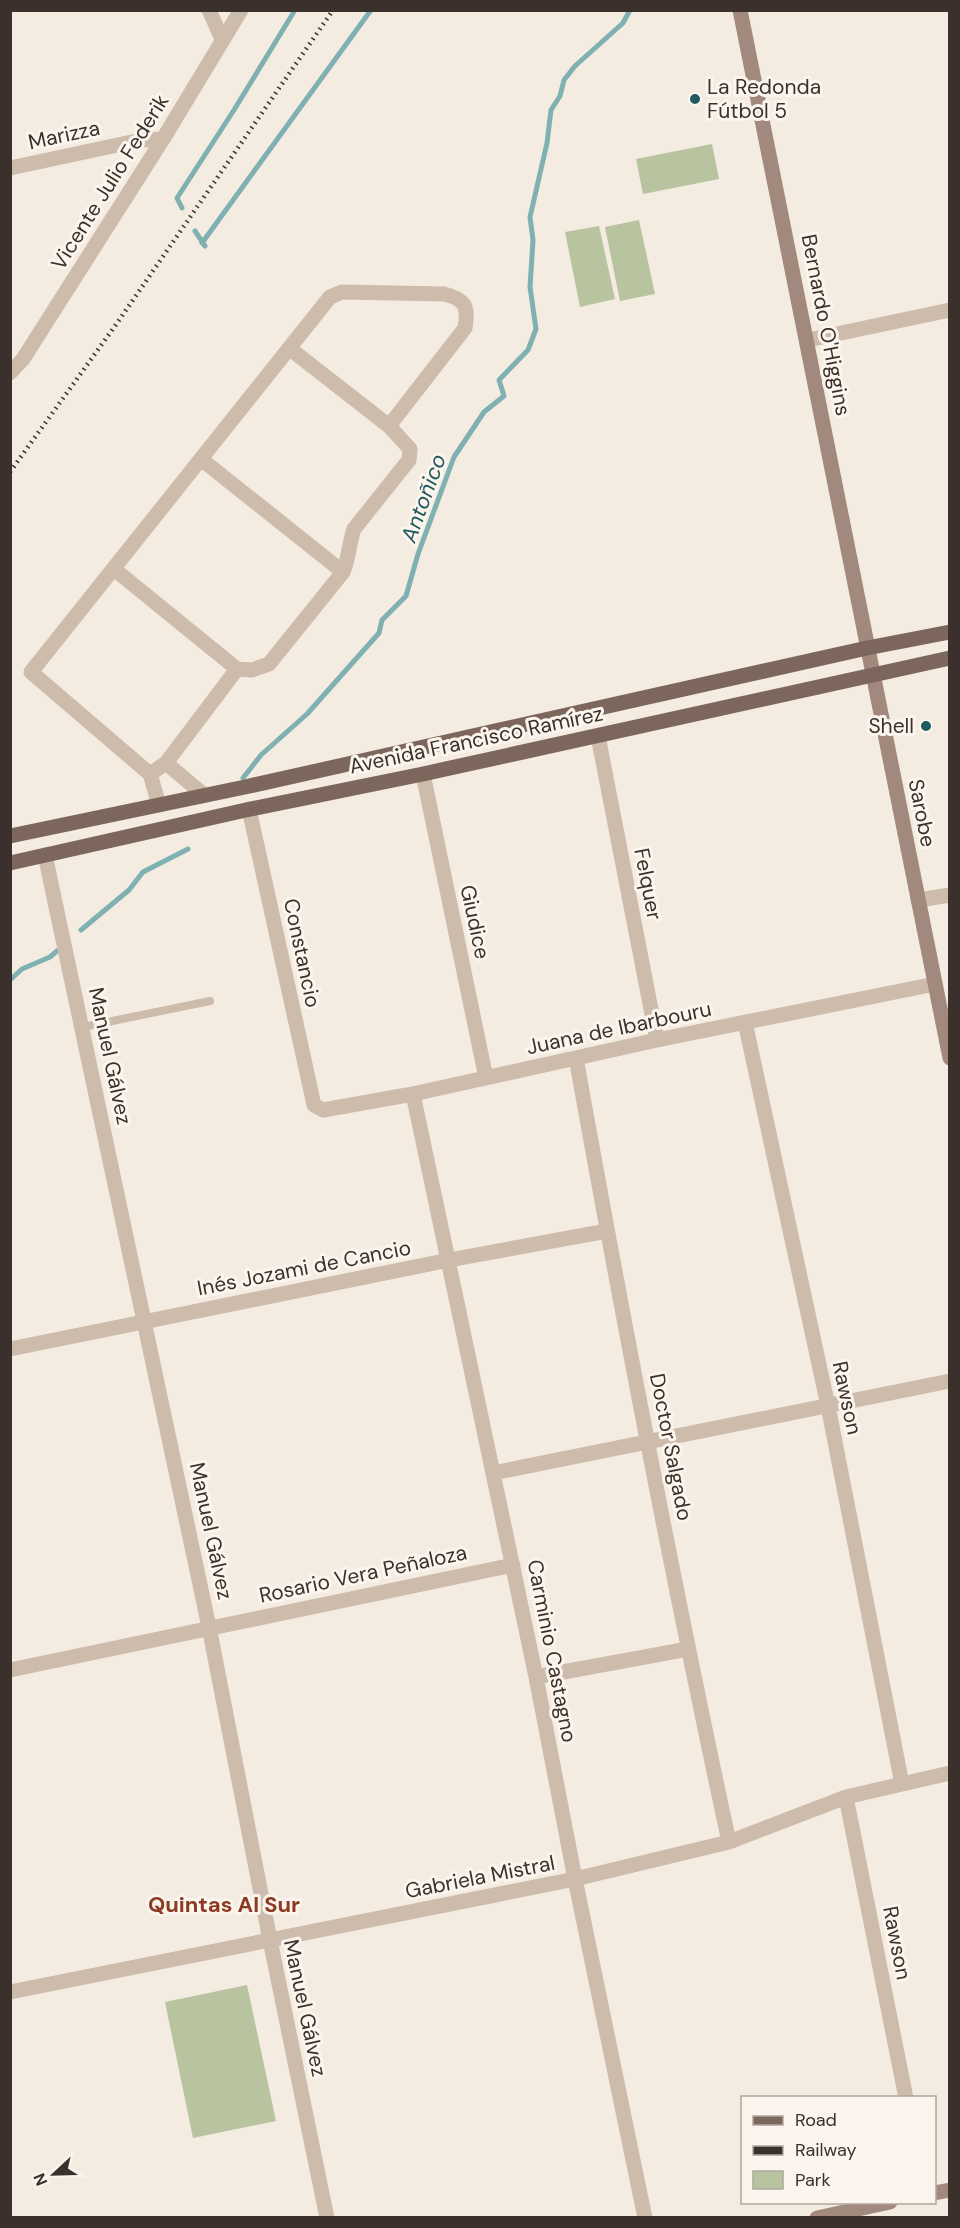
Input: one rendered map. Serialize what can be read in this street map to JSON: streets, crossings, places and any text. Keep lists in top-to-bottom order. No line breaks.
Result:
{"streets":{"main road":["Avenida Francisco Ramírez"],"street":["Marizza","Vicente Julio Federik","Bernardo O'Higgins","Sarobe","Felquer","Giudice","Constancio","Juana de Ibarbouru","Manuel Gálvez","Inés Jozami de Cancio","Rawson","Doctor Salgado","Rosario Vera Peñaloza","Carminio Castagno","Gabriela Mistral"]},"crossings":[["Marizza","Vicente Julio Federik"],["Bernardo O'Higgins","Avenida Francisco Ramírez"],["Bernardo O'Higgins","Sarobe"],["Avenida Francisco Ramírez","Sarobe"],["Avenida Francisco Ramírez","Felquer"],["Avenida Francisco Ramírez","Giudice"],["Avenida Francisco Ramírez","Constancio"],["Avenida Francisco Ramírez","Manuel Gálvez"],["Sarobe","Juana de Ibarbouru"],["Felquer","Juana de Ibarbouru"],["Giudice","Juana de Ibarbouru"],["Constancio","Juana de Ibarbouru"],["Juana de Ibarbouru","Rawson"],["Juana de Ibarbouru","Doctor Salgado"],["Juana de Ibarbouru","Carminio Castagno"],["Manuel Gálvez","Inés Jozami de Cancio"],["Manuel Gálvez","Rosario Vera Peñaloza"],["Manuel Gálvez","Gabriela Mistral"],["Inés Jozami de Cancio","Doctor Salgado"],["Inés Jozami de Cancio","Carminio Castagno"],["Rawson","Gabriela Mistral"],["Doctor Salgado","Gabriela Mistral"],["Rosario Vera Peñaloza","Carminio Castagno"],["Carminio Castagno","Gabriela Mistral"]],"districts":["Quintas Al Sur"],"water":["Antoñico"],"places":["La Redonda Fútbol 5","Shell"],"legend":["Road","Railway","Park"],"north":"left"}
